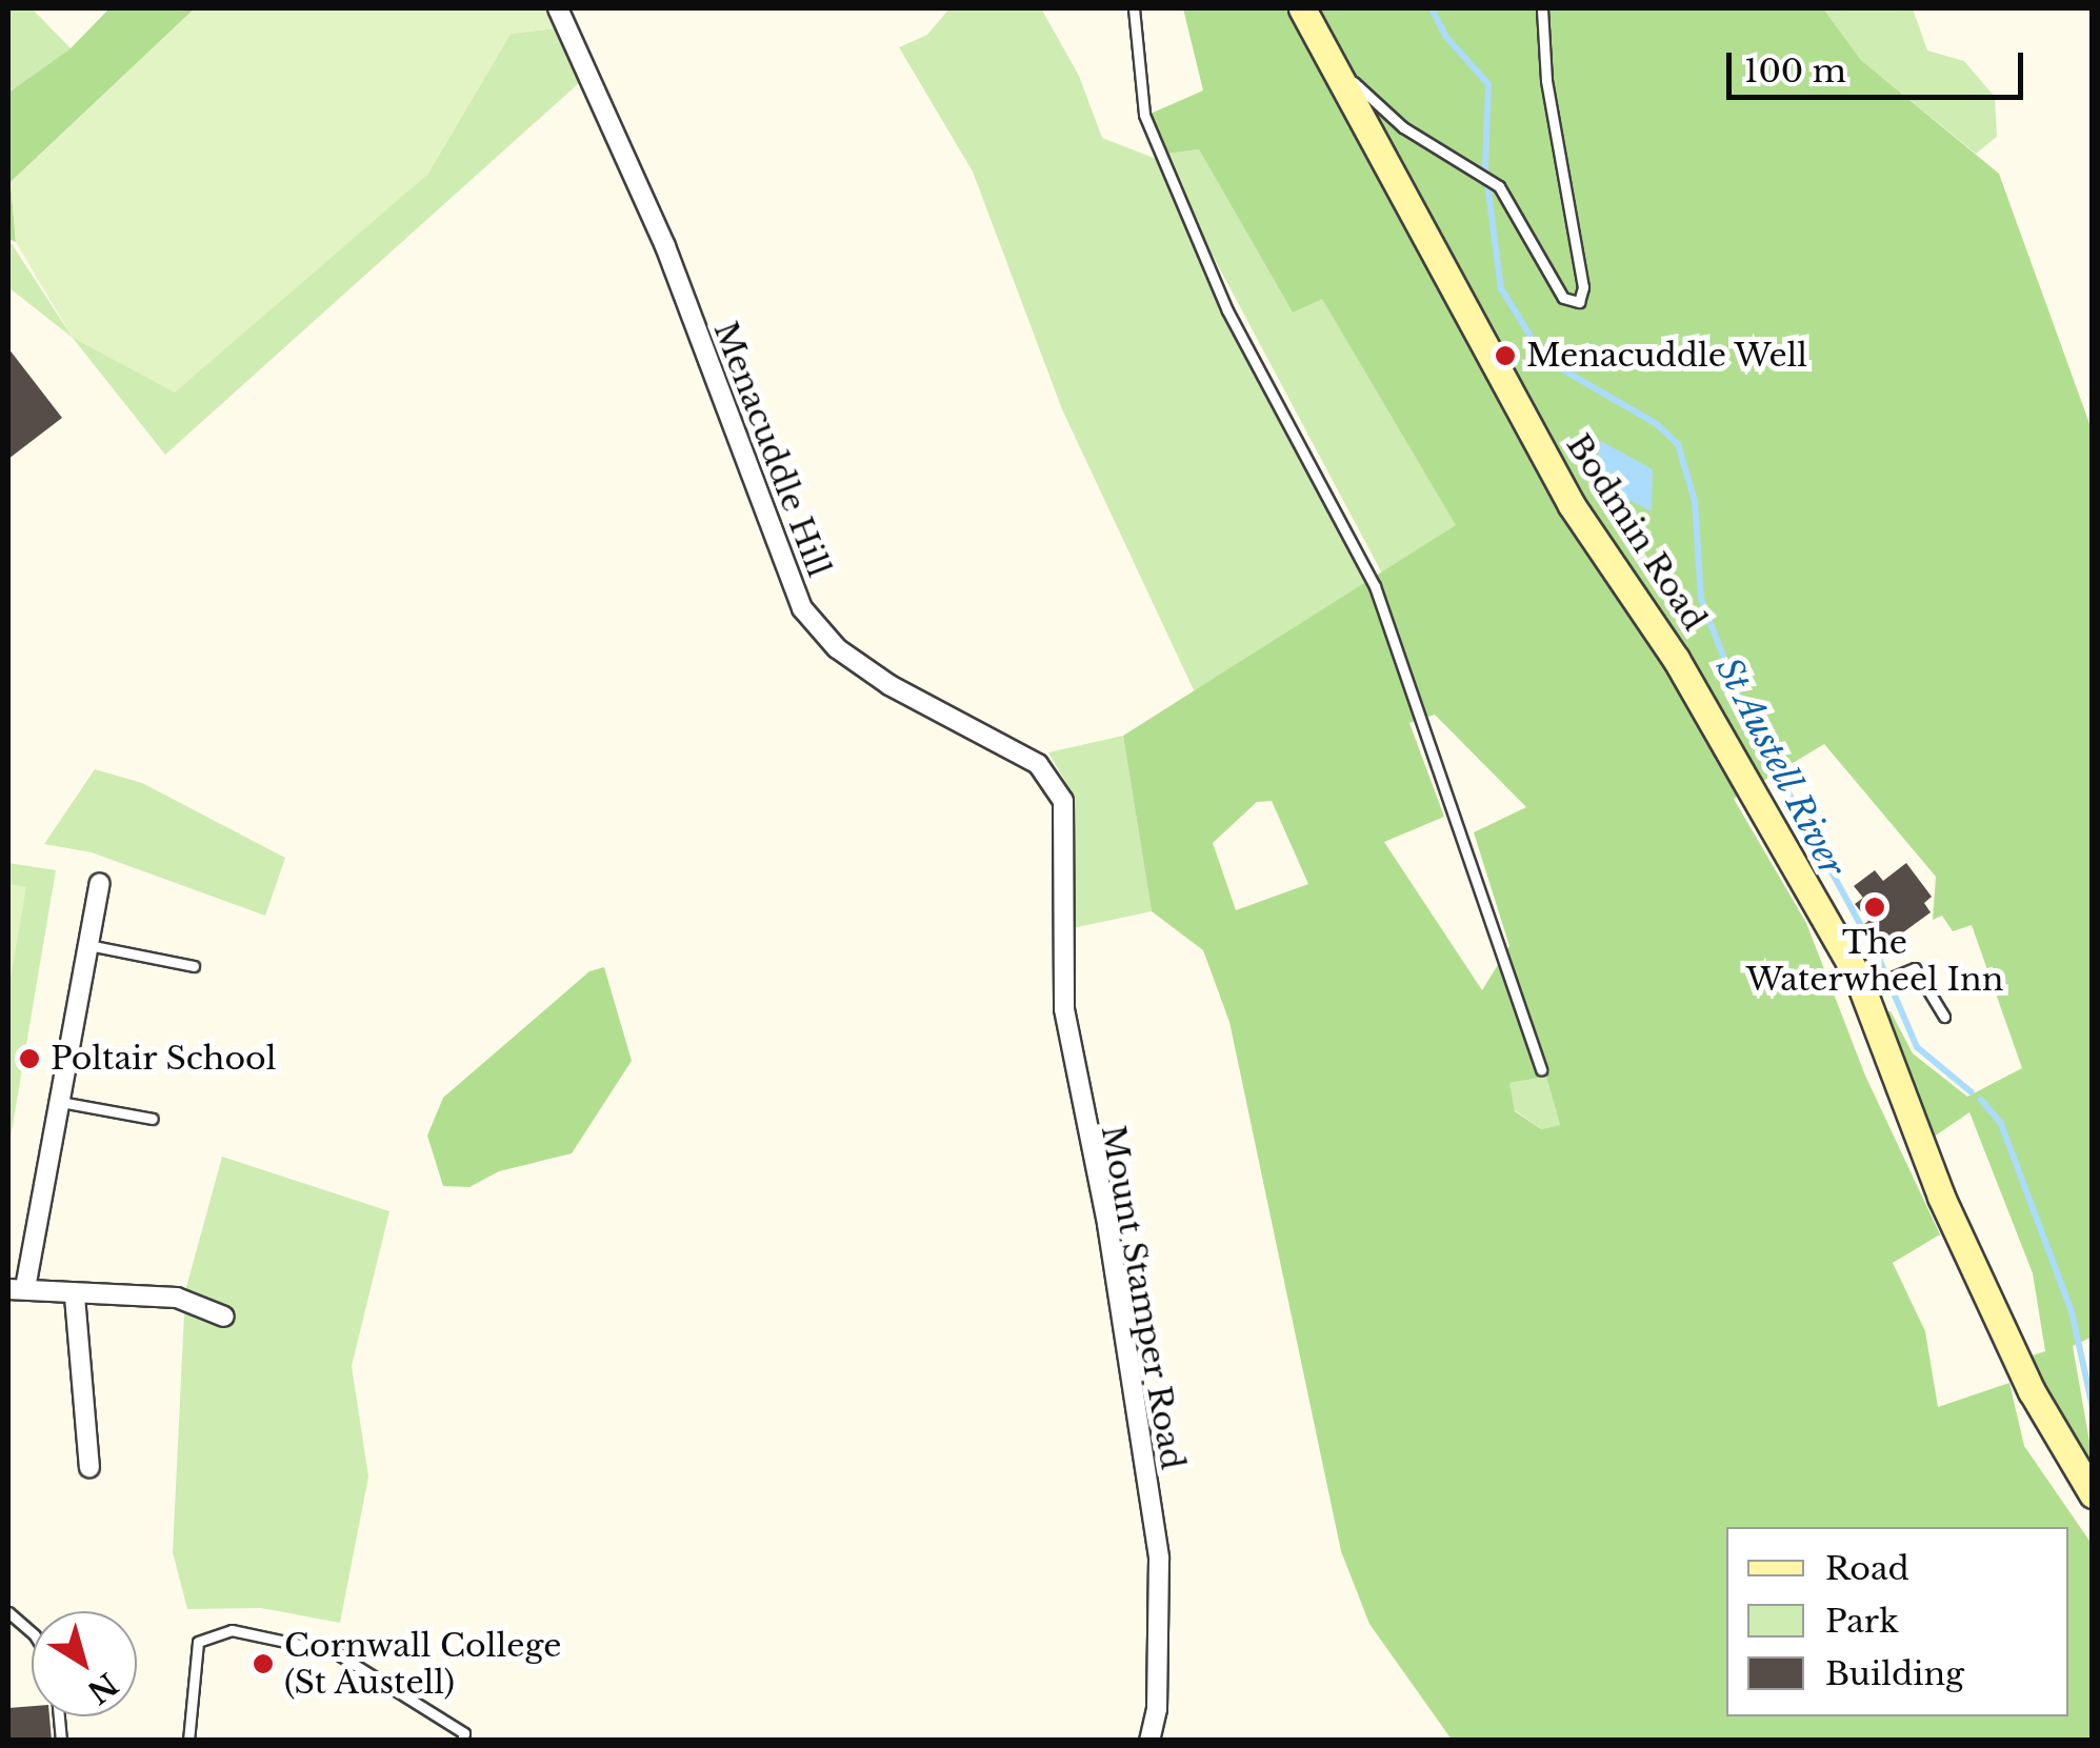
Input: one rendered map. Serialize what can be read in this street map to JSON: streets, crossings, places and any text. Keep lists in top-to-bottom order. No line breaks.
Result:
{"streets":{"main road":["Bodmin Road"],"street":["Menacuddle Hill","Mount Stamper Road"]},"crossings":[["Menacuddle Hill","Mount Stamper Road"]],"water":["St Austell River"],"places":["Menacuddle Well","The Waterwheel Inn","Poltair School","Cornwall College (St Austell)"],"legend":["Road","Park","Building"],"scale_bar":"100 m","north":"bottom right"}
